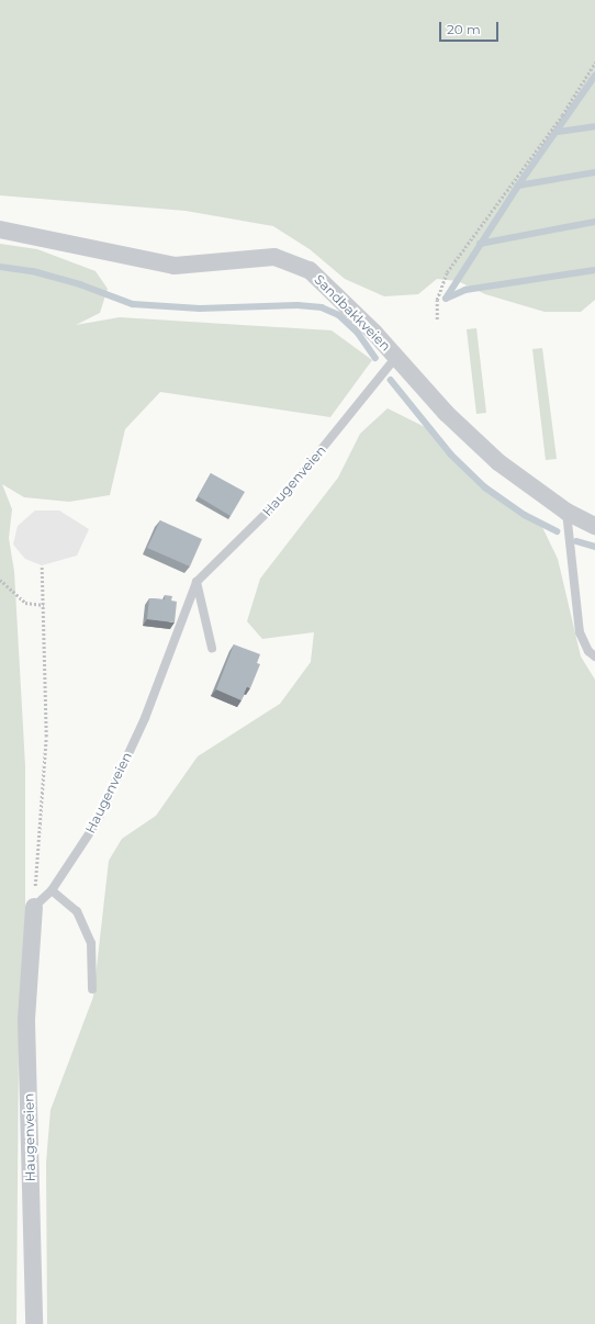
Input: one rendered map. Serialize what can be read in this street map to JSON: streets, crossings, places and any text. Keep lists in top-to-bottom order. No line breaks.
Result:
{"streets":{"street":["Sandbakkveien","Haugenveien"]},"crossings":[["Sandbakkveien","Haugenveien"]],"scale_bar":"20 m"}
